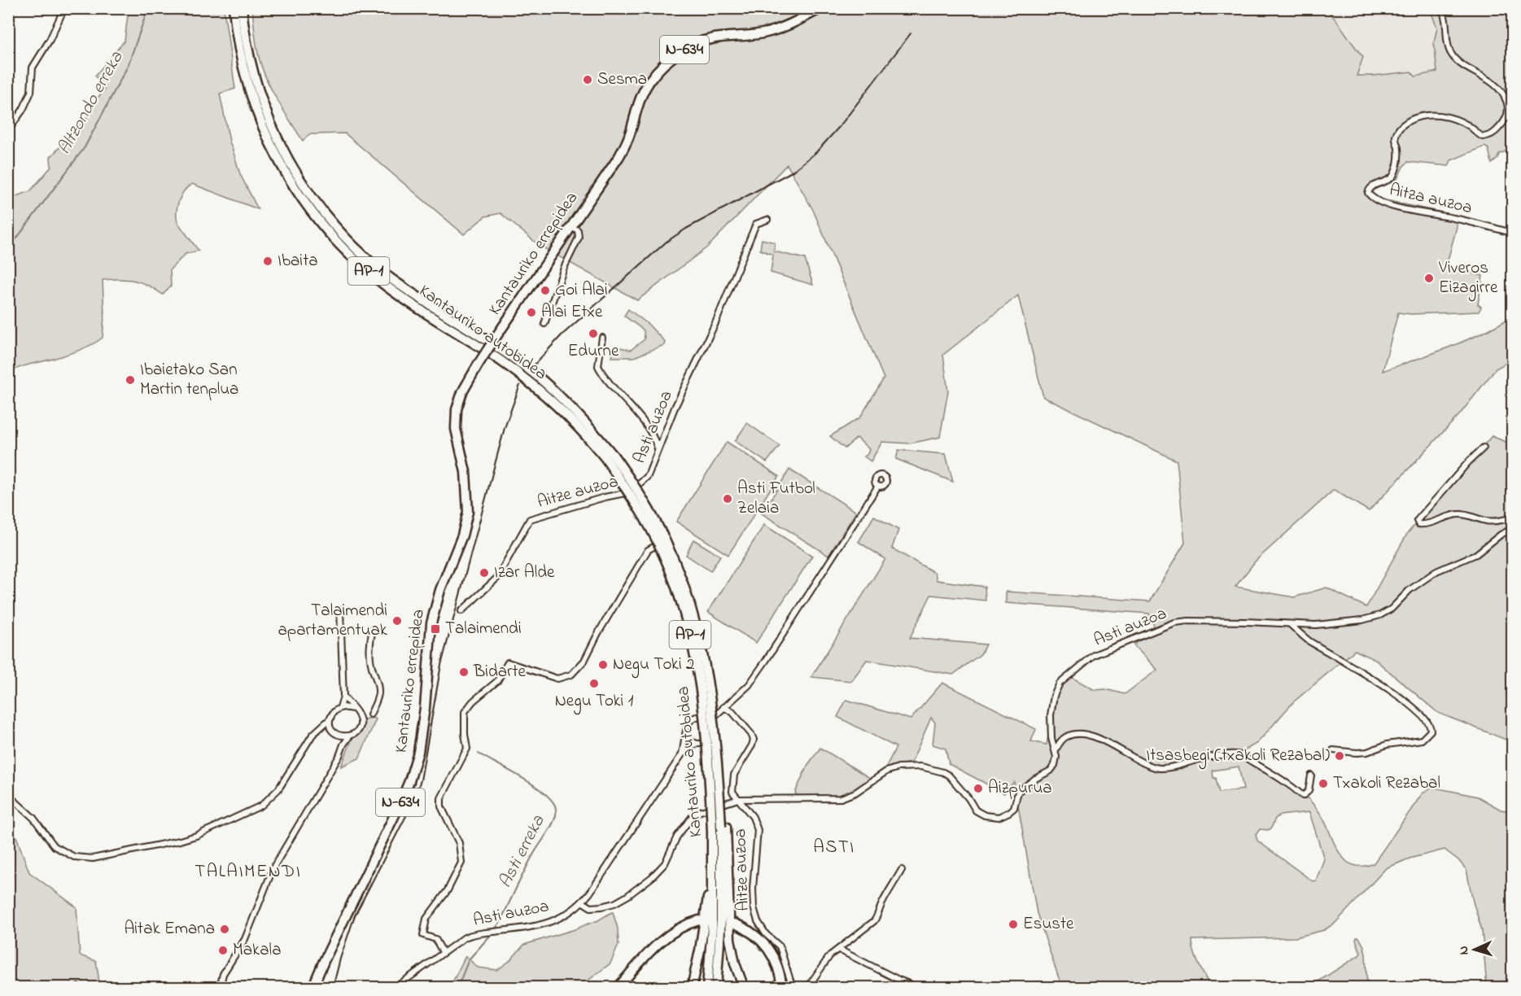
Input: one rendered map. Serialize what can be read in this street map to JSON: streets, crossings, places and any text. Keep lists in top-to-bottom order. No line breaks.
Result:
{"streets":{"highway":["N-634","Kantauriko errepidea","AP-1","Kantauriko autobidea"],"street":["Aitza auzoa","Asti auzoa","Aitze auzoa"]},"crossings":[["N-634","Kantauriko errepidea"],["Asti auzoa","Aitze auzoa"]],"districts":["ASTI","TALAIMENDI"],"water":["Altzondo erreka","Asti erreka"],"places":{"other":["Sesma","Ibaita","Viveros Eizagirre","Goi Alai","Alai Etxe","Edurne","Ibaietako San Martin tenplua","Asti Futbol Zelaia","Izar Alde","Talaimendi apartamentuak","Negu Toki 2","Bidarte","Negu Toki 1","Itsasbegi (txakoli Rezabal)","Txakoli Rezabal","Aizpurua","Esuste","Aitak Emana","Makala"],"transit":["Talaimendi"]},"north":"left"}
